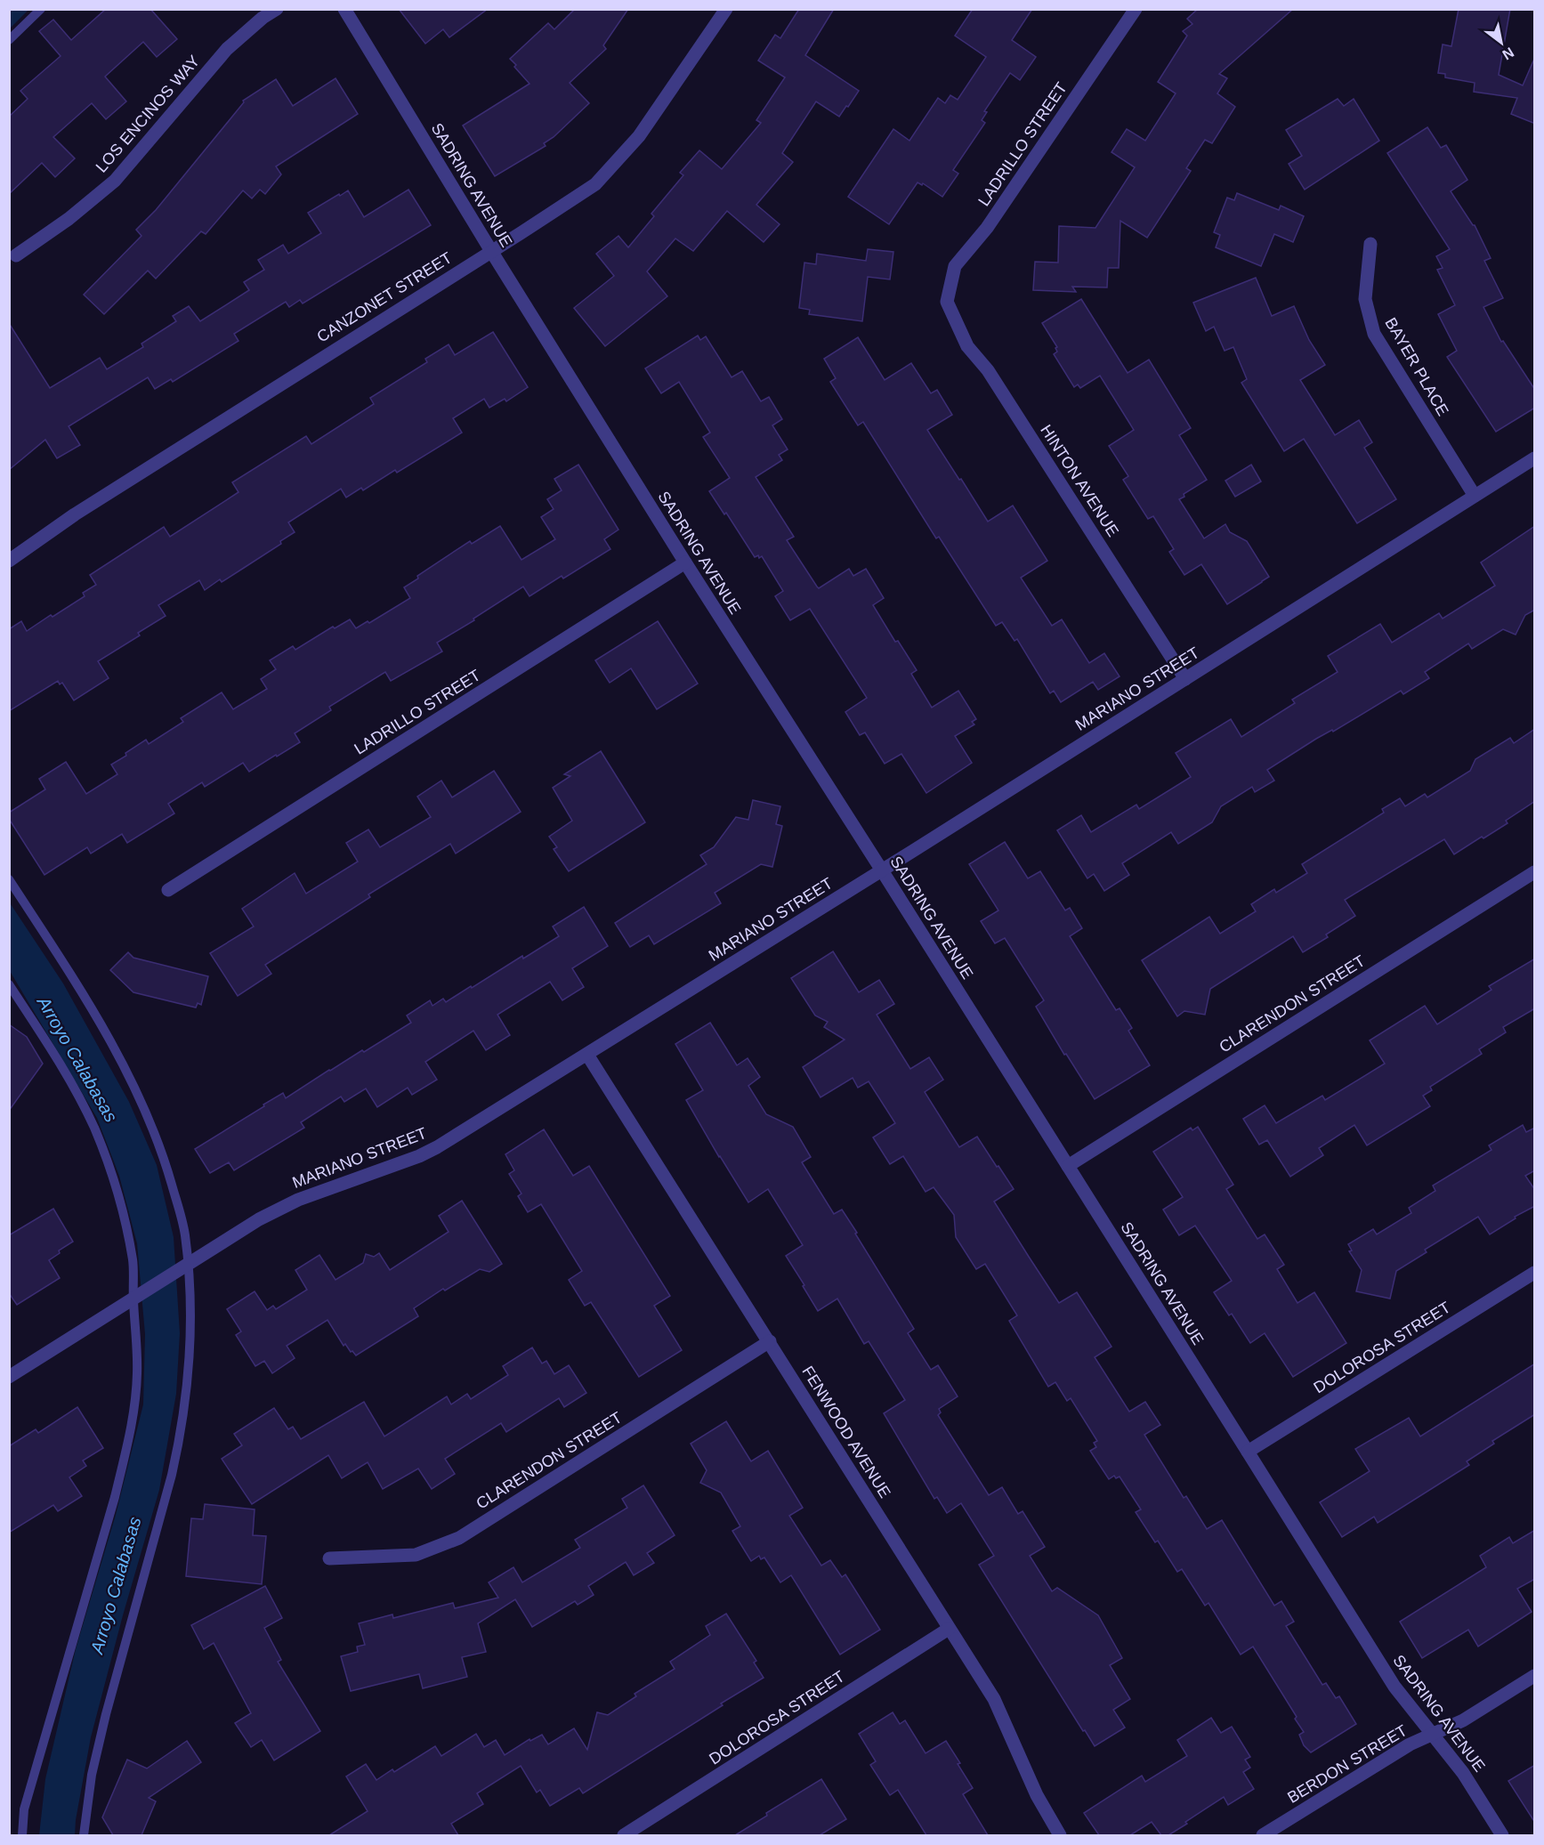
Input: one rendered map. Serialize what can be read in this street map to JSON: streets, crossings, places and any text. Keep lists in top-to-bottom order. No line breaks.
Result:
{"streets":{"street":["LOS ENCINOS WAY","LADRILLO STREET","SADRING AVENUE","CANZONET STREET","BAYER PLACE","HINTON AVENUE","MARIANO STREET","CLARENDON STREET","DOLOROSA STREET","FENWOOD AVENUE","BERDON STREET"]},"crossings":[["LADRILLO STREET","SADRING AVENUE"],["LADRILLO STREET","HINTON AVENUE"],["SADRING AVENUE","CANZONET STREET"],["SADRING AVENUE","MARIANO STREET"],["SADRING AVENUE","CLARENDON STREET"],["SADRING AVENUE","DOLOROSA STREET"],["SADRING AVENUE","BERDON STREET"],["BAYER PLACE","MARIANO STREET"],["HINTON AVENUE","MARIANO STREET"],["MARIANO STREET","FENWOOD AVENUE"],["CLARENDON STREET","FENWOOD AVENUE"],["DOLOROSA STREET","FENWOOD AVENUE"]],"water":["Arroyo Calabasas"],"north":"bottom right"}
